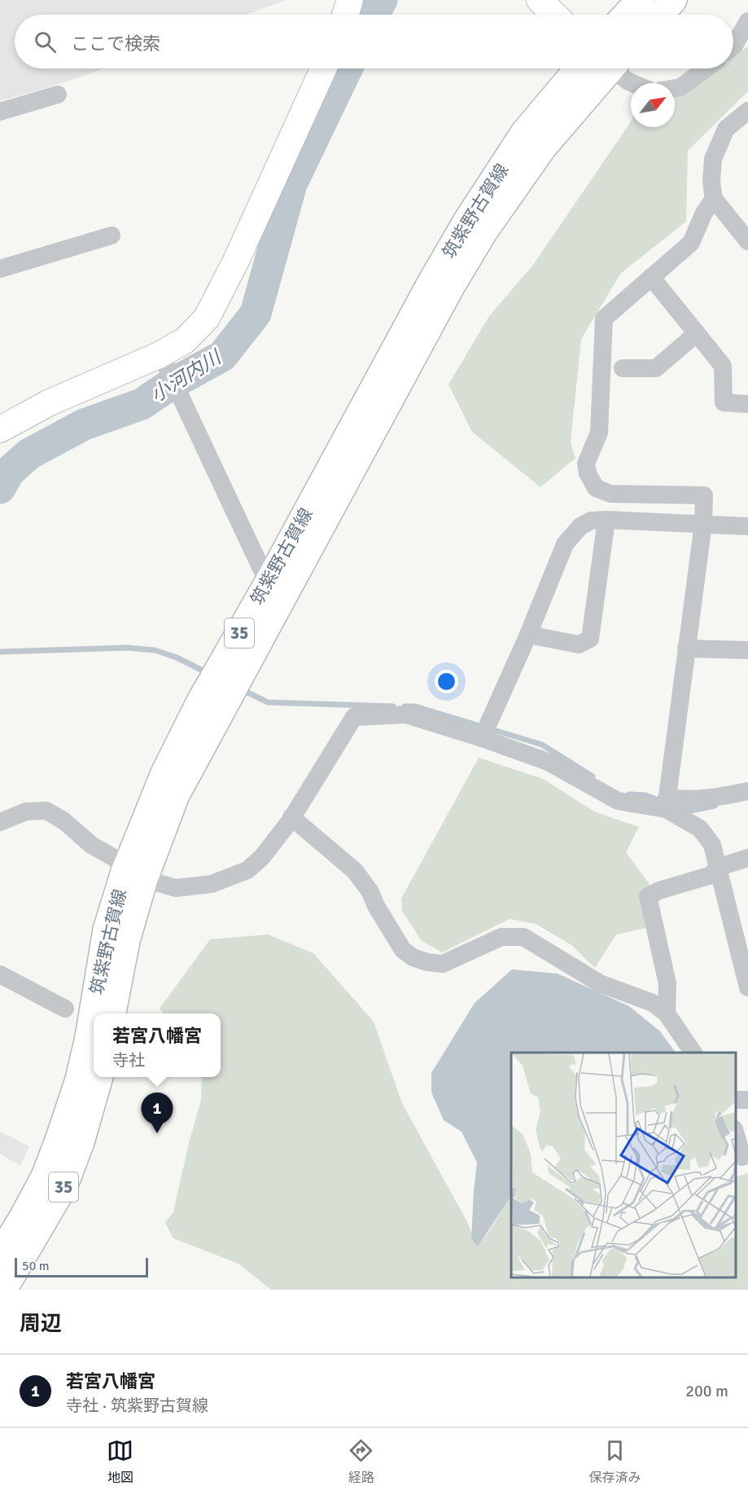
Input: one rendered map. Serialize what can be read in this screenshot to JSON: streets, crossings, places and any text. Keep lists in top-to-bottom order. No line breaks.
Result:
{"streets":{"main road":["筑紫野古賀線","35"]},"water":["小河内川"],"scale_bar":"50 m","north":"top right","page":{"search":"ここで検索","popup":["若宮八幡宮","寺社"],"pins":"1","scale":"50 m","heading":"周辺","list":[{"mark":"1","name":"若宮八幡宮","note":"寺社 · 筑紫野古賀線","value":"200 m"}],"nav":["地図","経路","保存済み"]}}
